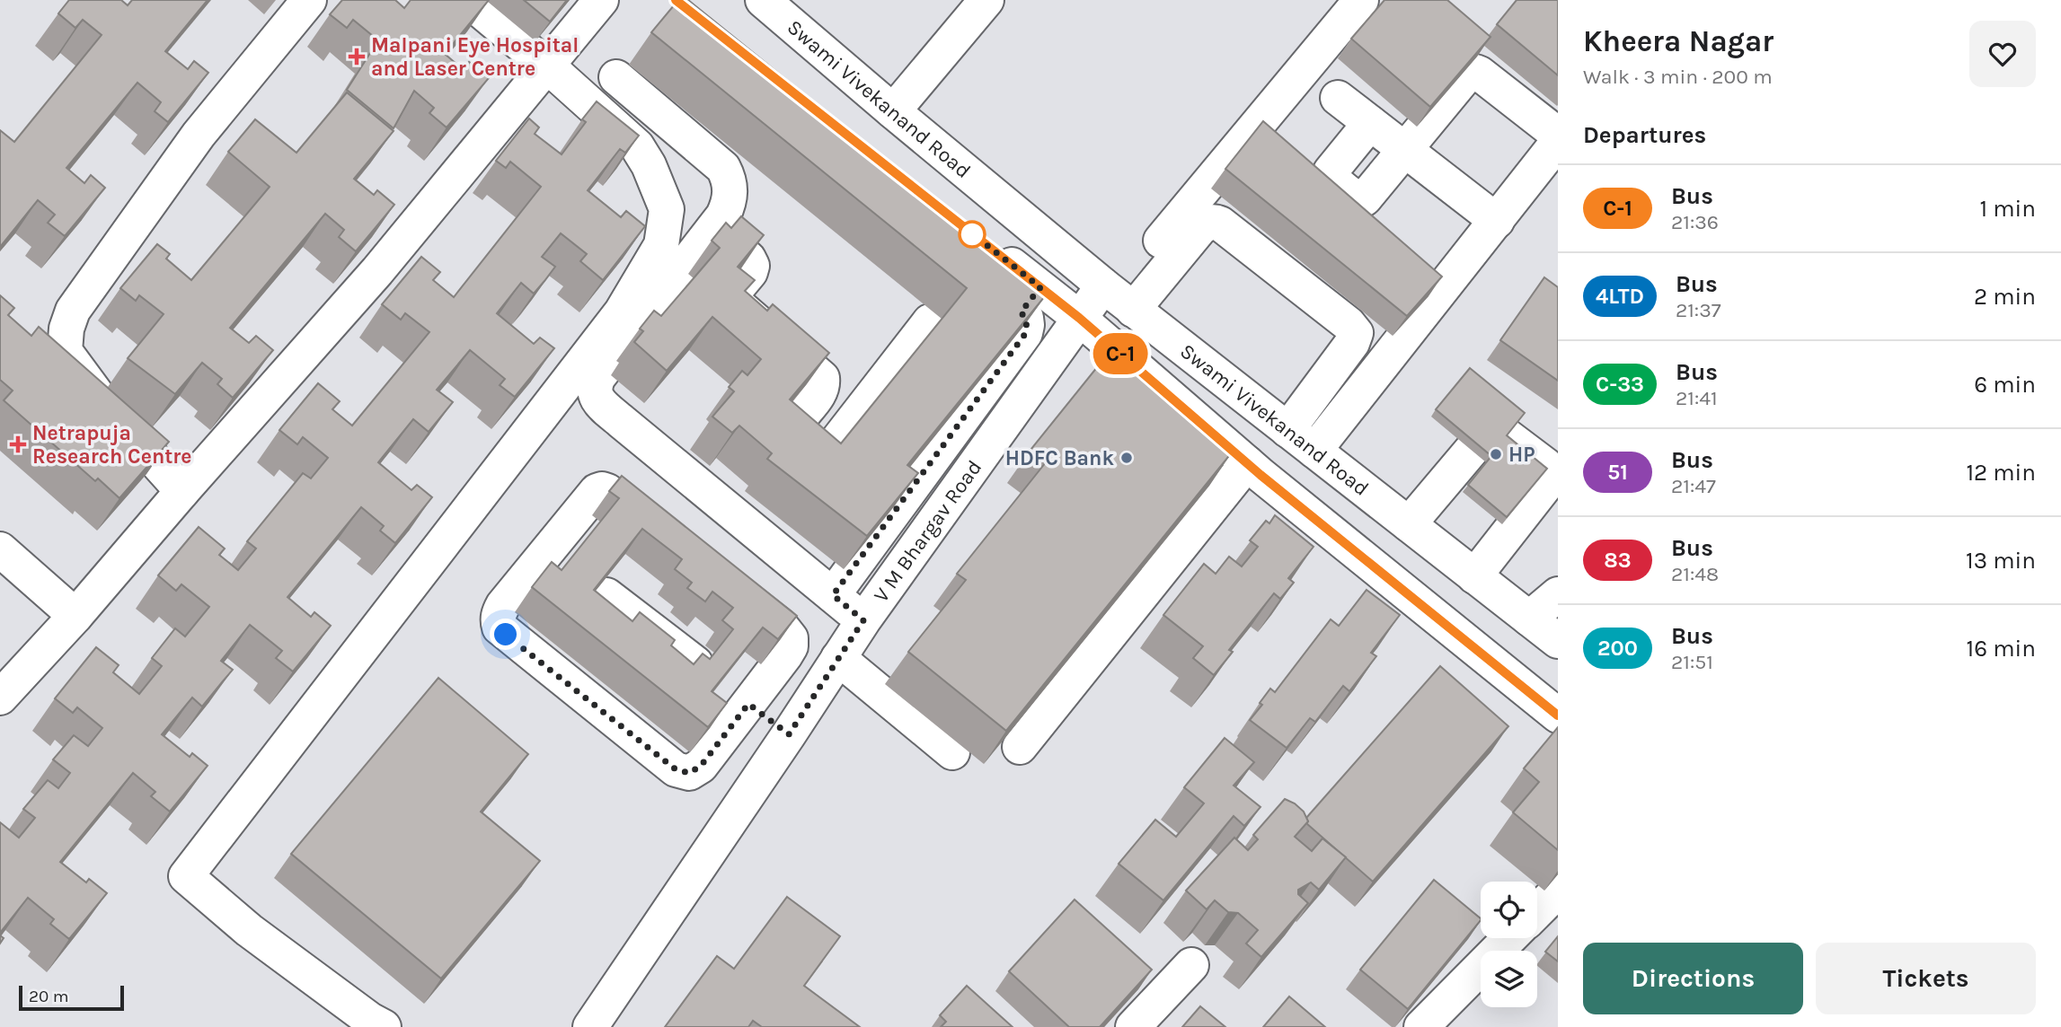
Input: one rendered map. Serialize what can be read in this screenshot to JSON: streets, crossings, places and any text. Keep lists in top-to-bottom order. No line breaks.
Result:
{"streets":{"street":["Swami Vivekanand Road","V M Bhargav Road"]},"crossings":[["Swami Vivekanand Road","V M Bhargav Road"]],"places":{"health":["Malpani Eye Hospital and Laser Centre","Netrapuja Research Centre"],"other":["HP","HDFC Bank"]},"lines":["bus line C-1"],"scale_bar":"20 m","page":{"on_map":"C-1","heading":[["Kheera Nagar","Walk · 3 min · 200 m"],"Departures"],"list":[{"mark":"C-1","name":"Bus","note":"21:36","value":"1 min"},{"mark":"4LTD","name":"Bus","note":"21:37","value":"2 min"},{"mark":"C-33","name":"Bus","note":"21:41","value":"6 min"},{"mark":"51","name":"Bus","note":"21:47","value":"12 min"},{"mark":"83","name":"Bus","note":"21:48","value":"13 min"},{"mark":"200","name":"Bus","note":"21:51","value":"16 min"}],"buttons":["Directions","Tickets"],"scale":"20 m"}}
